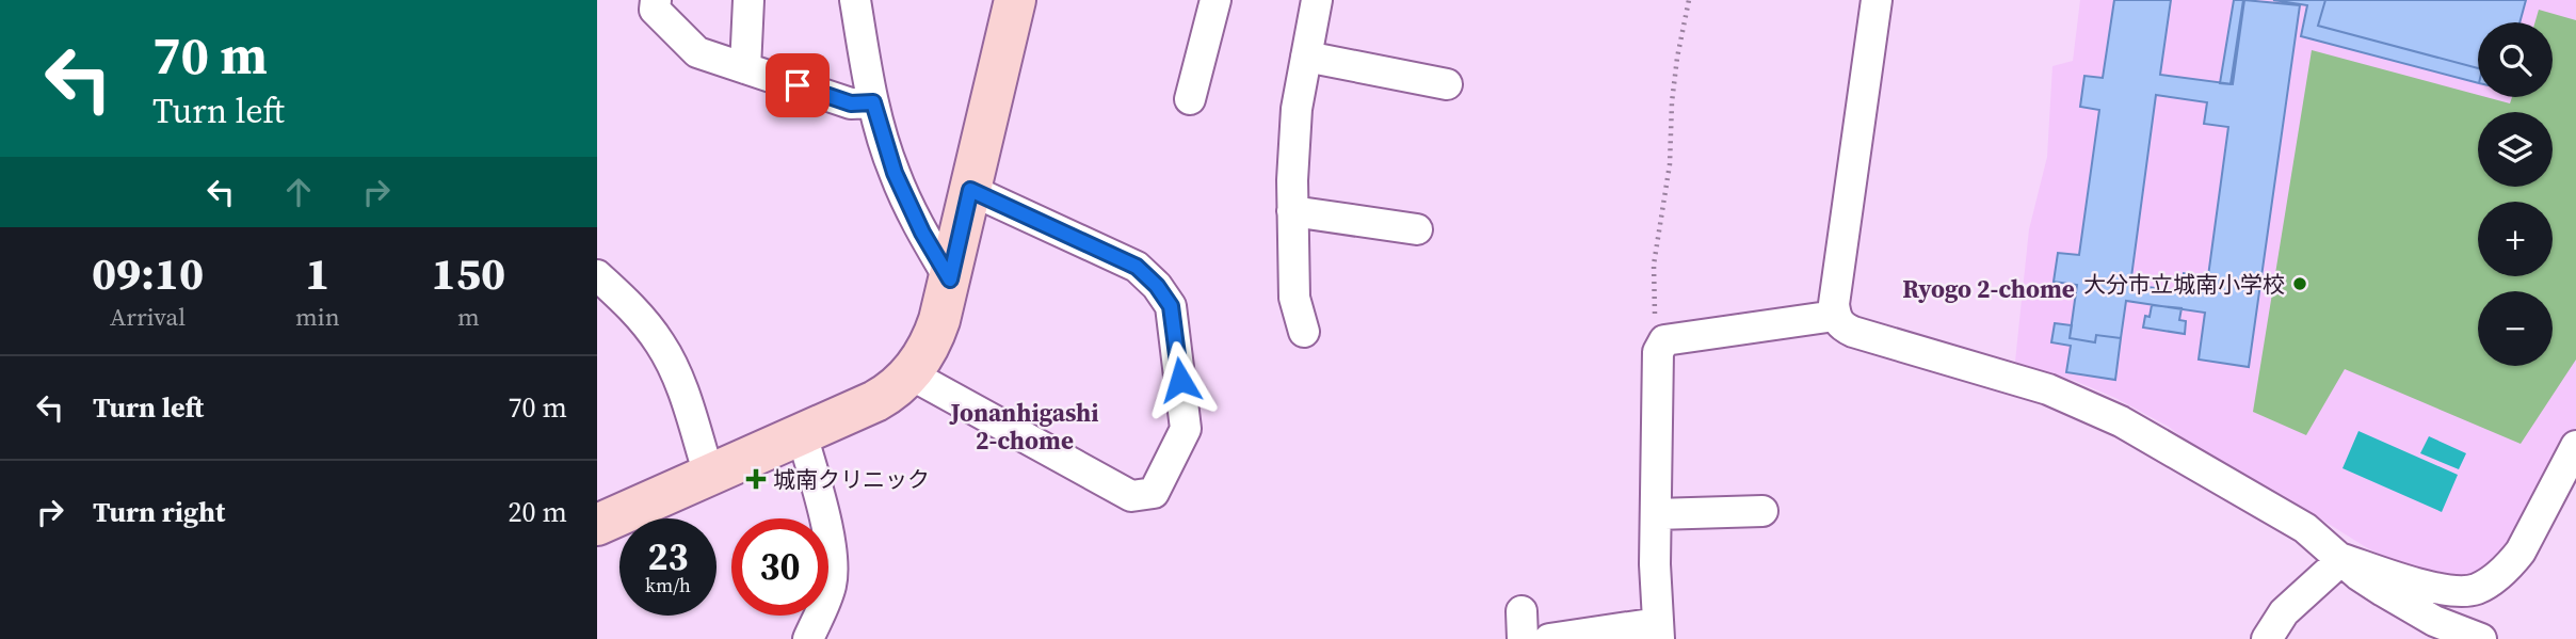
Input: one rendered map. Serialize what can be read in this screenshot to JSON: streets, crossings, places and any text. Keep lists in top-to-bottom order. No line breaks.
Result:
{"districts":["Ryogo 2-chome","Jonanhigashi 2-chome"],"places":{"other":["大分市立城南小学校"],"health":["城南クリニック"]},"page":{"turn":["70 m","Turn left"],"map_buttons":["+","−"],"eta":["09:10","Arrival","1","min","150","m"],"list":[{"name":"Turn left","value":"70 m"},{"name":"Turn right","value":"20 m"}],"speed":"23 km/h","limit":"30"}}
